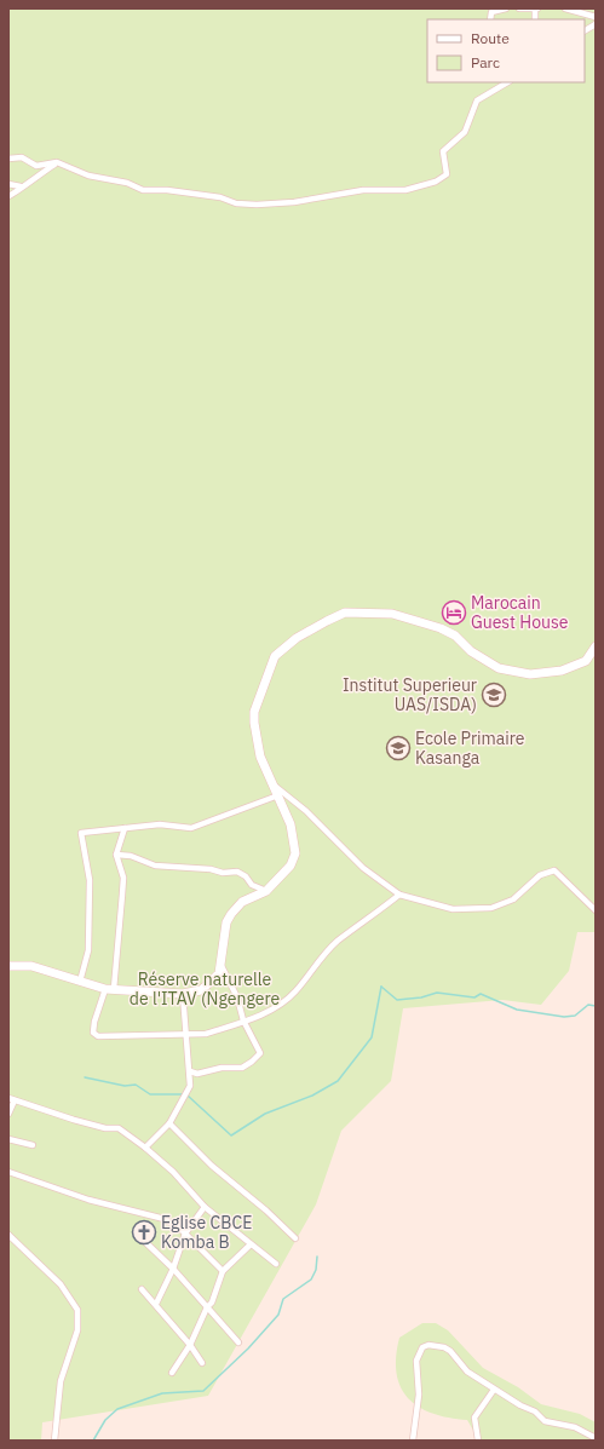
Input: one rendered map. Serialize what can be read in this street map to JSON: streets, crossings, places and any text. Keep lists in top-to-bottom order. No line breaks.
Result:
{"parks":["Réserve naturelle de l'ITAV (Ngengere"],"places":{"hotel":["Marocain Guest House"],"school or university":["Institut Superieur UAS/ISDA)","Ecole Primaire Kasanga"],"church":["Eglise CBCE Komba B"]},"legend":["Route","Parc"]}
